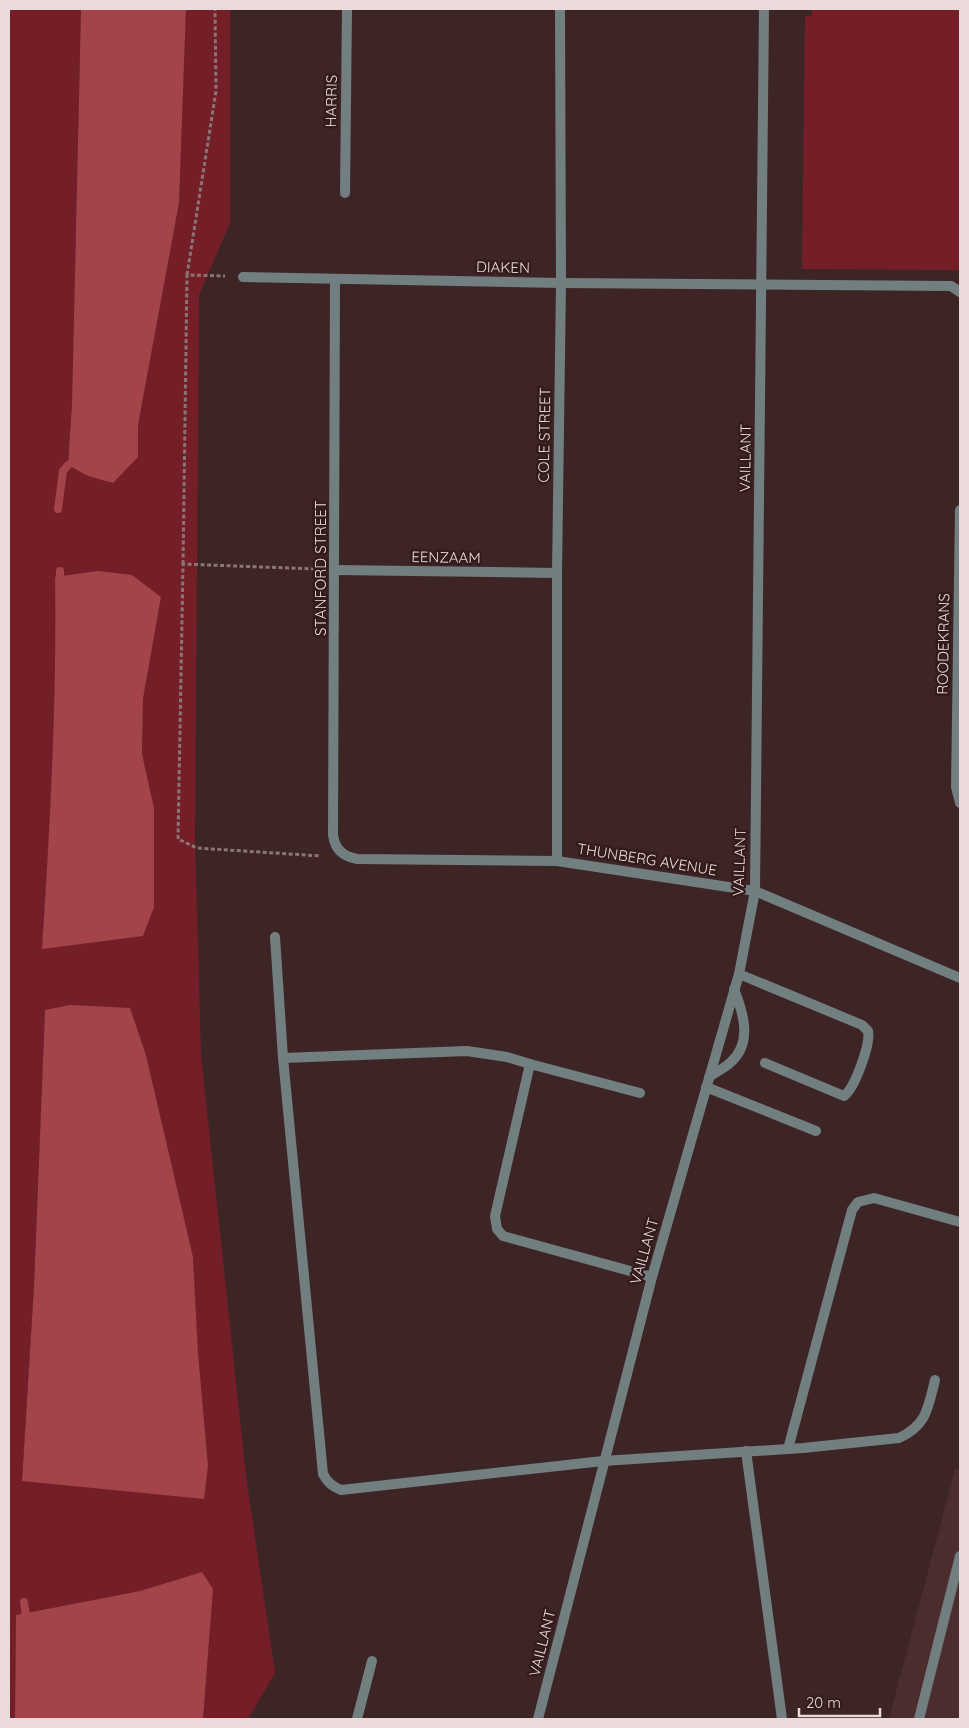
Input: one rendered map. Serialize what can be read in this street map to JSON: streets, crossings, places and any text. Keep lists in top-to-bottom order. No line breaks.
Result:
{"streets":{"street":["HARRIS","DIAKEN","COLE STREET","VAILLANT","EENZAAM","STANFORD STREET","ROODEKRANS","THUNBERG AVENUE"]},"crossings":[["DIAKEN","COLE STREET"],["DIAKEN","VAILLANT"],["DIAKEN","STANFORD STREET"],["COLE STREET","EENZAAM"],["COLE STREET","THUNBERG AVENUE"],["VAILLANT","THUNBERG AVENUE"],["EENZAAM","STANFORD STREET"],["STANFORD STREET","THUNBERG AVENUE"]],"scale_bar":"20 m"}
